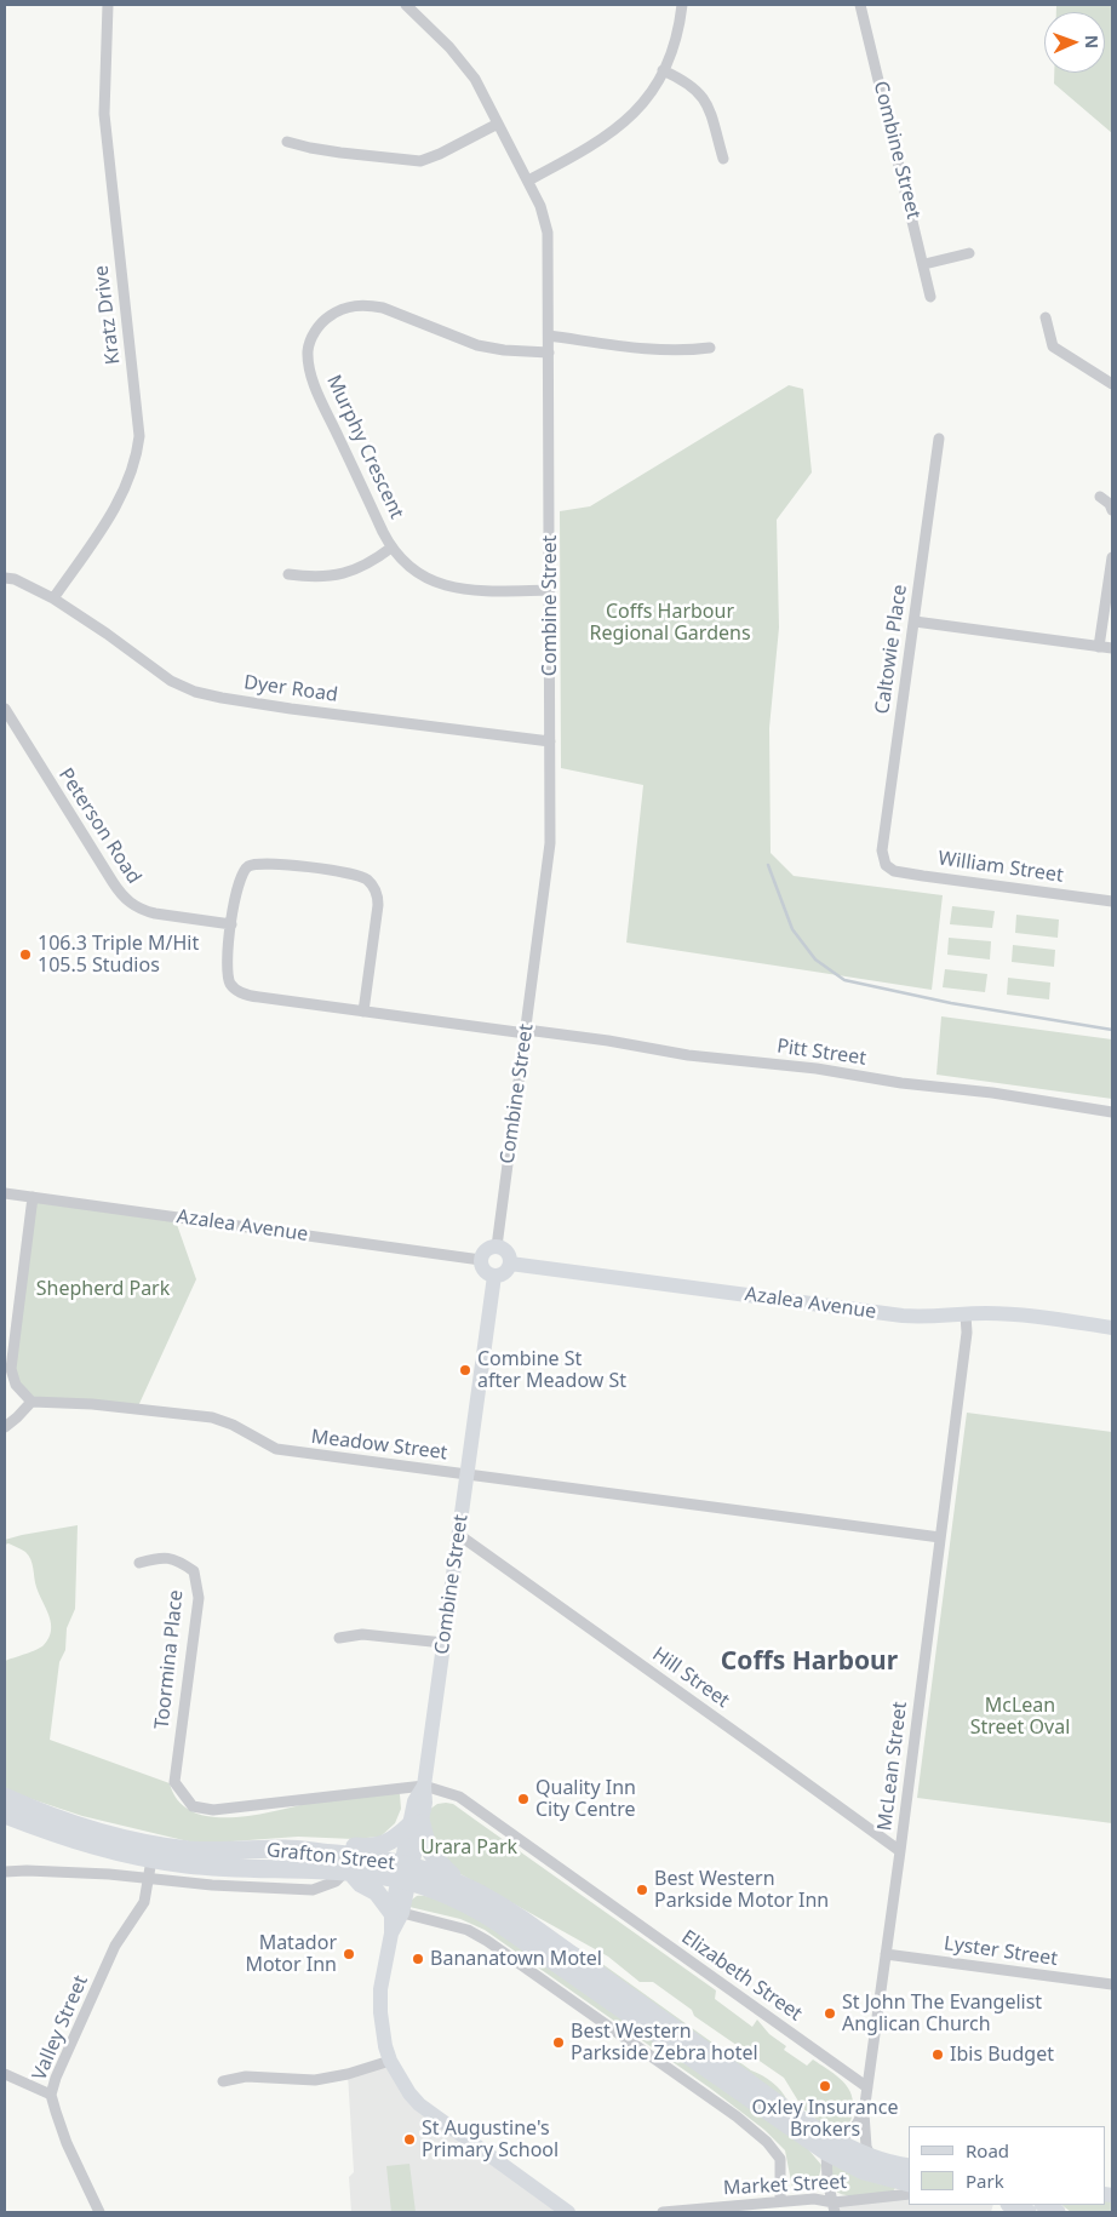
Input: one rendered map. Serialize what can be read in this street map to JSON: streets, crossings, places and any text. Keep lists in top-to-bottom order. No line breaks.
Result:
{"streets":{"highway":["Grafton Street"],"street":["Combine Street","Kratz Drive","Murphy Crescent","Caltowie Place","Dyer Road","Peterson Road","William Street","Pitt Street","Azalea Avenue","Meadow Street","Toormina Place","Hill Street","McLean Street","Lyster Street","Elizabeth Street","Valley Street","Market Street"]},"crossings":[["Combine Street","Murphy Crescent"],["Combine Street","Dyer Road"],["Combine Street","Pitt Street"],["Combine Street","Azalea Avenue"],["Combine Street","Meadow Street"],["Combine Street","Hill Street"],["Combine Street","Grafton Street"],["Combine Street","Elizabeth Street"],["Kratz Drive","Dyer Road"],["Caltowie Place","William Street"],["Peterson Road","Pitt Street"],["Azalea Avenue","McLean Street"],["Meadow Street","McLean Street"],["Toormina Place","Elizabeth Street"],["Hill Street","McLean Street"],["McLean Street","Grafton Street"],["McLean Street","Lyster Street"],["McLean Street","Elizabeth Street"],["Grafton Street","Valley Street"]],"districts":["Coffs Harbour"],"parks":["Coffs Harbour Regional Gardens","Shepherd Park","McLean Street Oval","Urara Park"],"places":["106.3 Triple M/Hit 105.5 Studios","Combine St after Meadow St","Quality Inn City Centre","Best Western Parkside Motor Inn","Matador Motor Inn","Bananatown Motel","St John The Evangelist Anglican Church","Best Western Parkside Zebra hotel","Ibis Budget","Oxley Insurance Brokers","St Augustine's Primary School"],"legend":["Road","Park"],"north":"right"}
